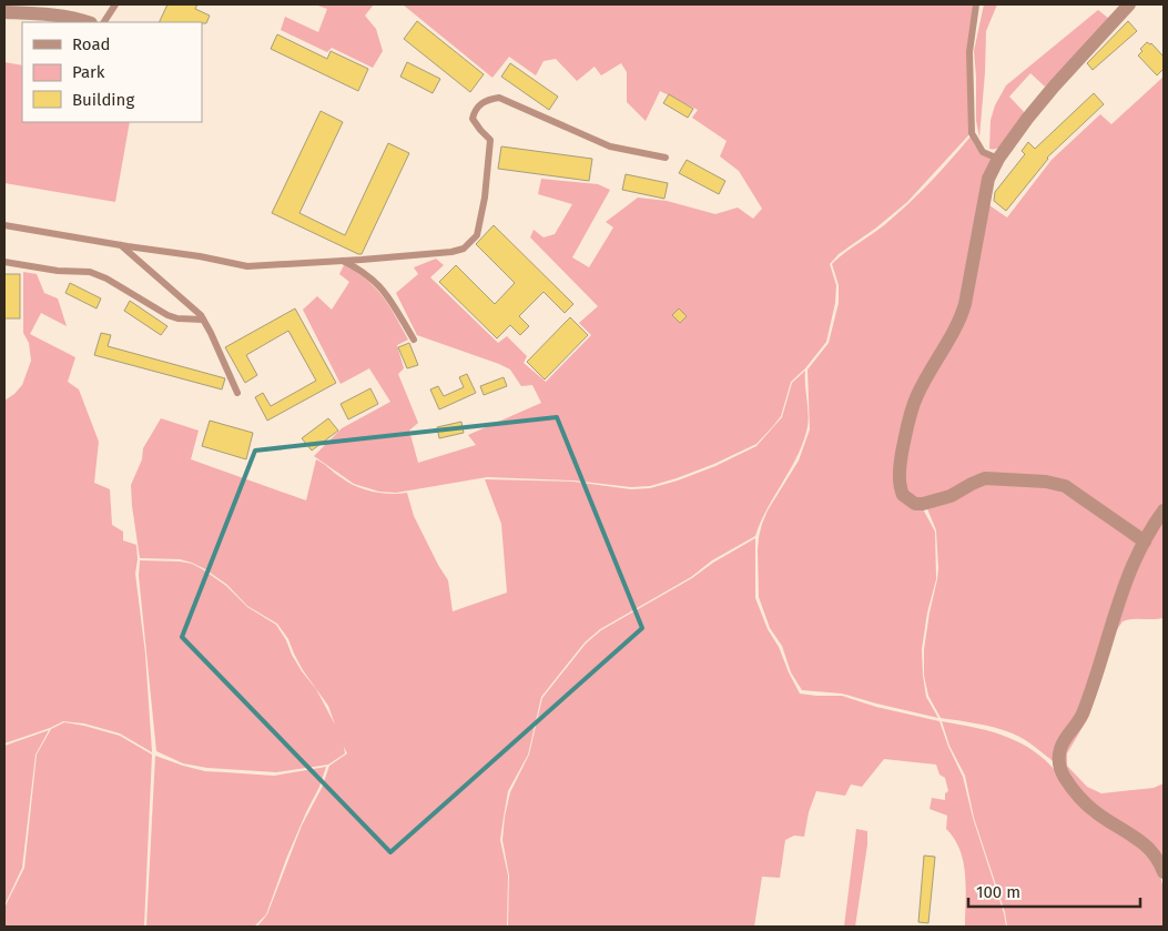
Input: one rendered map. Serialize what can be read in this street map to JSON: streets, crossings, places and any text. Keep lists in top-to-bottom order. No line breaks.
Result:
{"legend":["Road","Park","Building"],"scale_bar":"100 m"}
